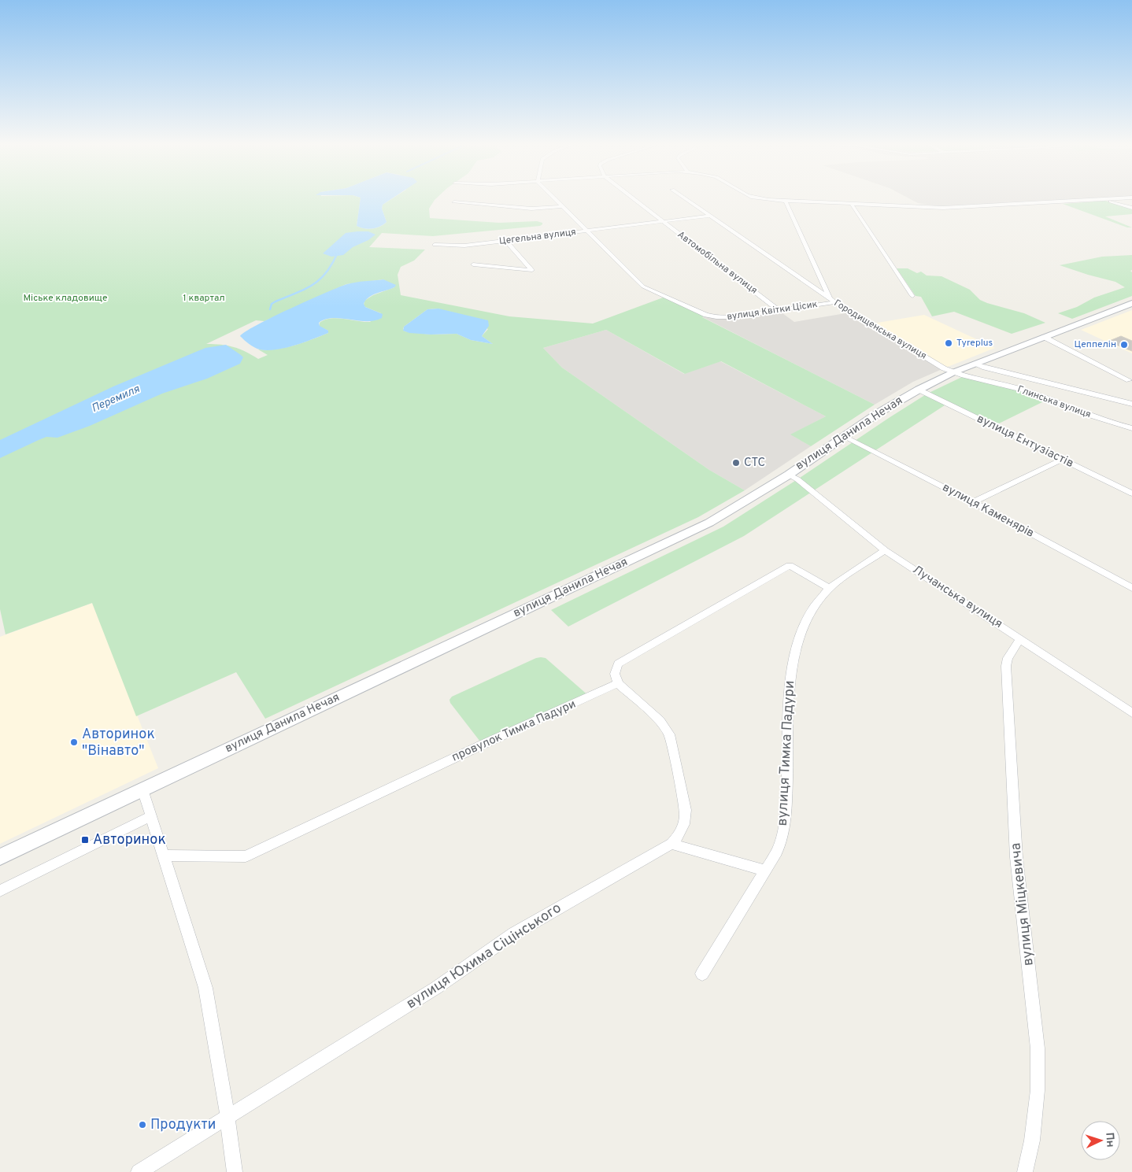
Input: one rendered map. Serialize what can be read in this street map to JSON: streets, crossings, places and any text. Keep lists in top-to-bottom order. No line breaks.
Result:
{"streets":{"main road":["вулиця Данила Нечая"],"street":["Цегельна вулиця","Автомобільна вулиця","вулиця Квітки Цісик","Городищенська вулиця","Глинська вулиця","вулиця Ентузіастів","вулиця Каменярів","Лучанська вулиця","провулок Тимка Падури","вулиця Тимка Падури","вулиця Міцкевича","вулиця Юхима Сіцінського"]},"crossings":[["Цегельна вулиця","Автомобільна вулиця"],["Цегельна вулиця","вулиця Квітки Цісик"],["Цегельна вулиця","Городищенська вулиця"],["Автомобільна вулиця","вулиця Квітки Цісик"],["вулиця Квітки Цісик","Городищенська вулиця"],["Городищенська вулиця","Глинська вулиця"],["Городищенська вулиця","вулиця Данила Нечая"],["Глинська вулиця","вулиця Данила Нечая"],["вулиця Данила Нечая","вулиця Ентузіастів"],["вулиця Данила Нечая","вулиця Каменярів"],["вулиця Данила Нечая","Лучанська вулиця"],["Лучанська вулиця","вулиця Тимка Падури"],["Лучанська вулиця","вулиця Міцкевича"],["провулок Тимка Падури","вулиця Юхима Сіцінського"]],"water":["Перемиля"],"parks":["Міське кладовище","1 квартал"],"places":{"other":["Tyreplus","Цеппелін","СТС","Авторинок \"Вінавто\"","Продукти"],"transit":["Авторинок"]},"north":"right"}
